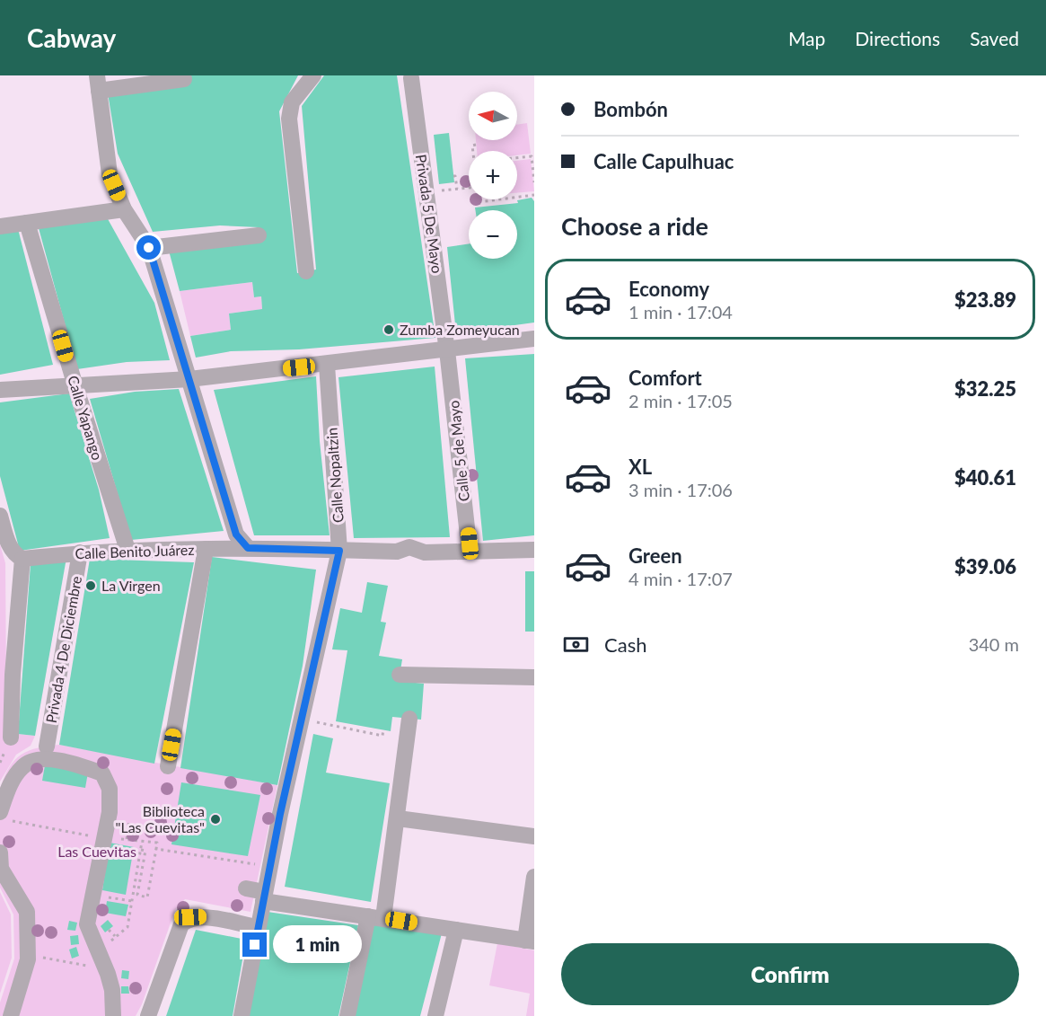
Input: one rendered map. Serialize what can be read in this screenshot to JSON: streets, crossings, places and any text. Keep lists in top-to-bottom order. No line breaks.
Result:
{"streets":{"street":["Privada 5 De Mayo","Calle Yapango","Calle 5 de Mayo","Calle Nopaltzin","Calle Benito Juárez","Privada 4 De Diciembre"]},"crossings":[["Privada 5 De Mayo","Calle 5 de Mayo"],["Calle Yapango","Calle Benito Juárez"],["Calle 5 de Mayo","Calle Benito Juárez"],["Calle Nopaltzin","Calle Benito Juárez"],["Calle Benito Juárez","Privada 4 De Diciembre"]],"parks":["Las Cuevitas"],"places":["Zumba Zomeyucan","La Virgen","Biblioteca \"Las Cuevitas\""],"north":"left","page":{"header":"Cabway","nav":["Map","Directions","Saved"],"banner":["Bombón","Calle Capulhuac"],"map_buttons":["+","−"],"heading":"Choose a ride","list":[{"name":"Economy","note":"1 min · 17:04","value":"$23.89"},{"name":"Comfort","note":"2 min · 17:05","value":"$32.25"},{"name":"XL","note":"3 min · 17:06","value":"$40.61"},{"name":"Green","note":"4 min · 17:07","value":"$39.06"}],"pay":["Cash","340 m"],"bubble":"1 min","buttons":"Confirm"}}
